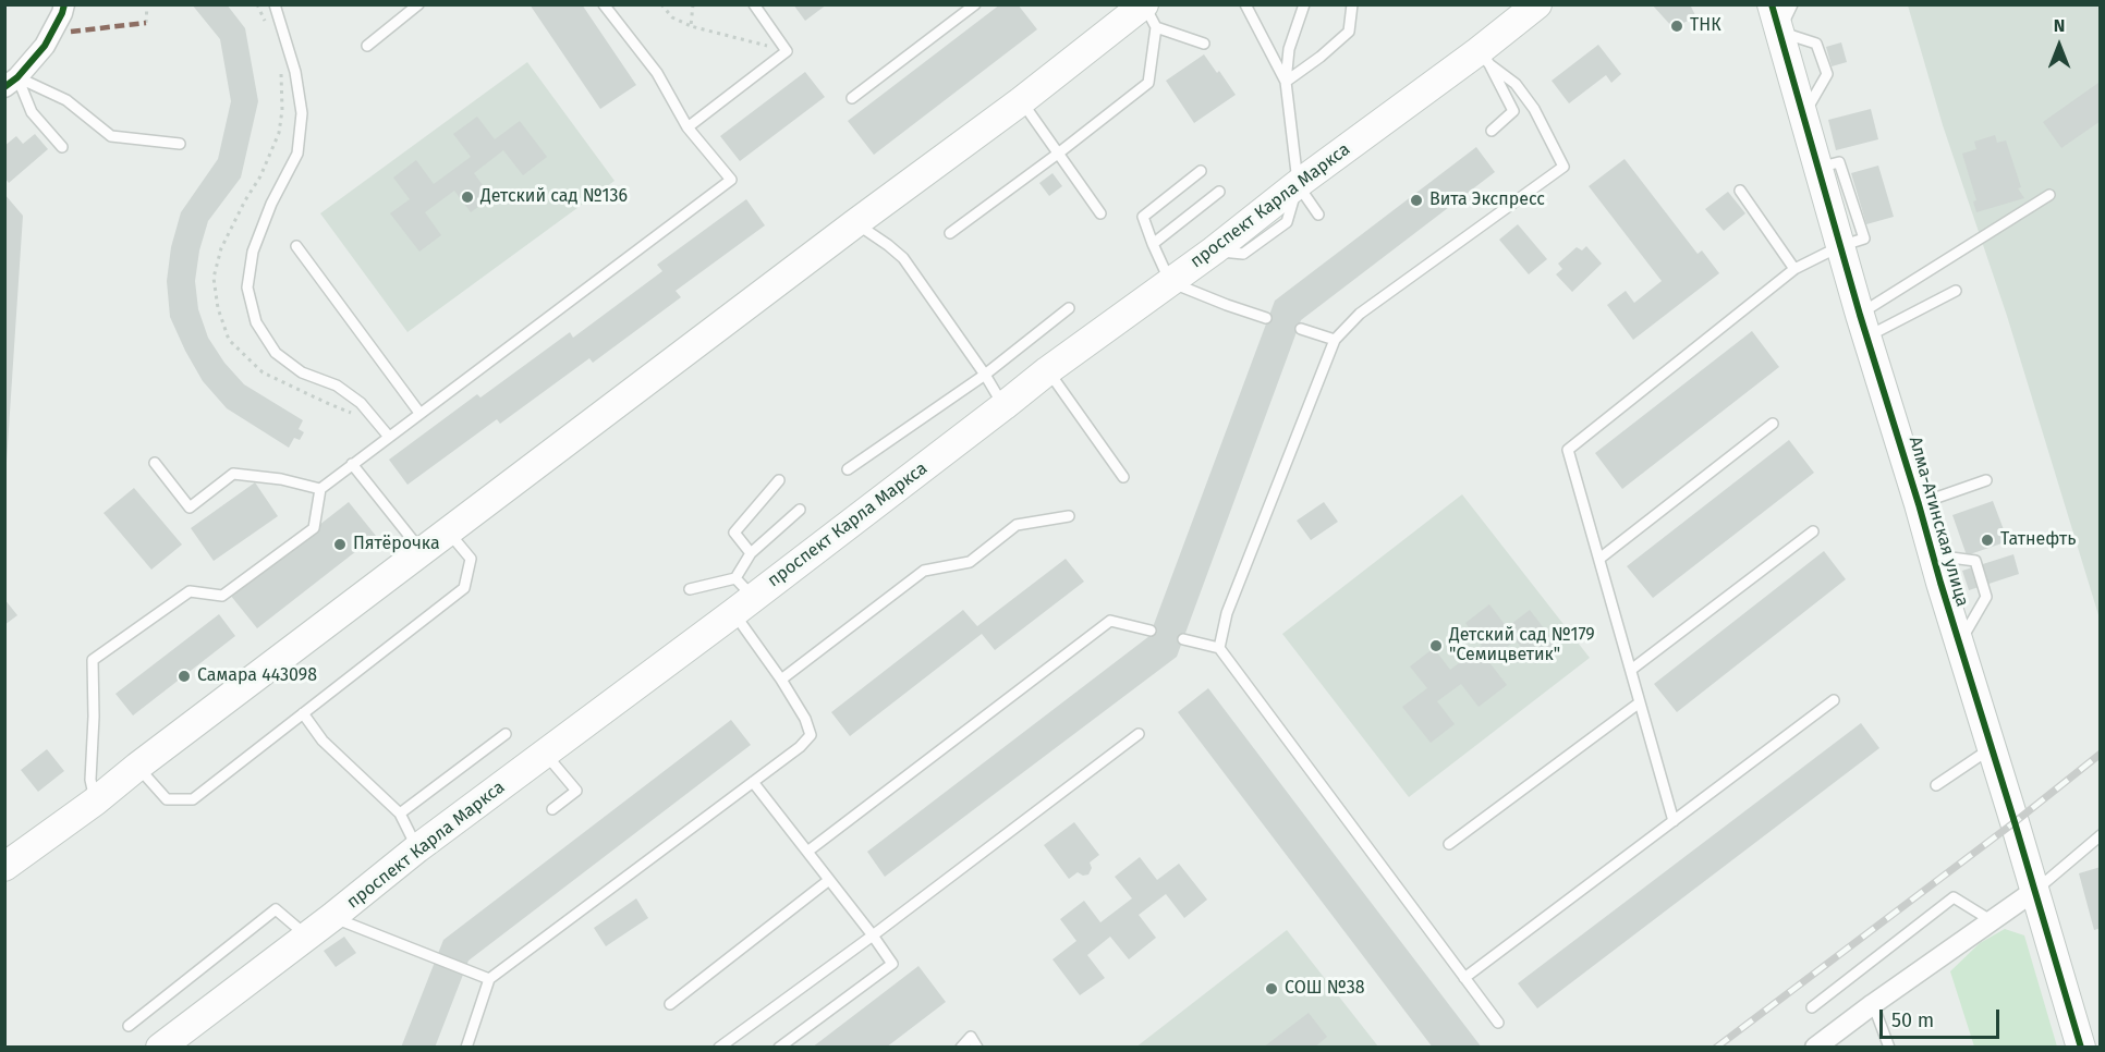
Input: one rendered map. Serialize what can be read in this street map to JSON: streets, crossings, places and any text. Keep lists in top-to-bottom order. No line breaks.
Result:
{"streets":{"main road":["проспект Карла Маркса","Алма-Атинская улица"]},"places":["ТНК","Детский сад №136","Вита Экспресс","Татнефть","Пятёрочка","Детский сад №179 \"Семицветик\"","Самара 443098","СОШ №38"],"scale_bar":"50 m","north":"top"}
